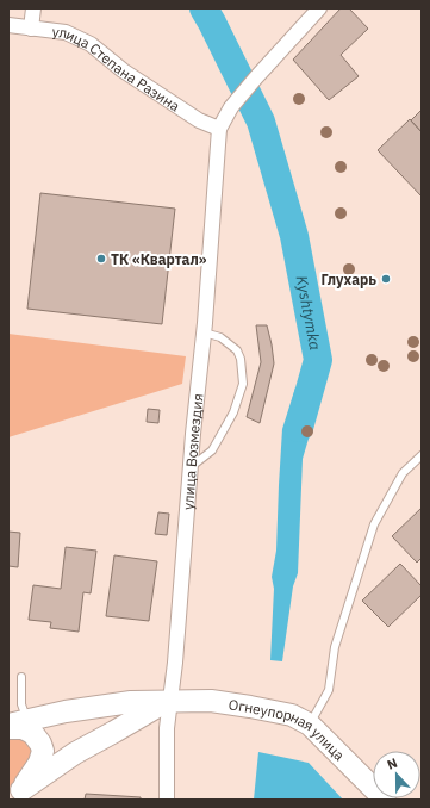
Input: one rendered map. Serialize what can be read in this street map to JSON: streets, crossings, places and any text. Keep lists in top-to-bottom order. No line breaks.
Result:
{"streets":{"main road":["Огнеупорная улица"],"street":["улица Степана Разина","улица Возмездия"]},"crossings":[["улица Степана Разина","улица Возмездия"],["улица Возмездия","Огнеупорная улица"]],"water":["Kyshtymka"],"places":["ТК «Квартал»","Глухарь"],"north":"top"}
